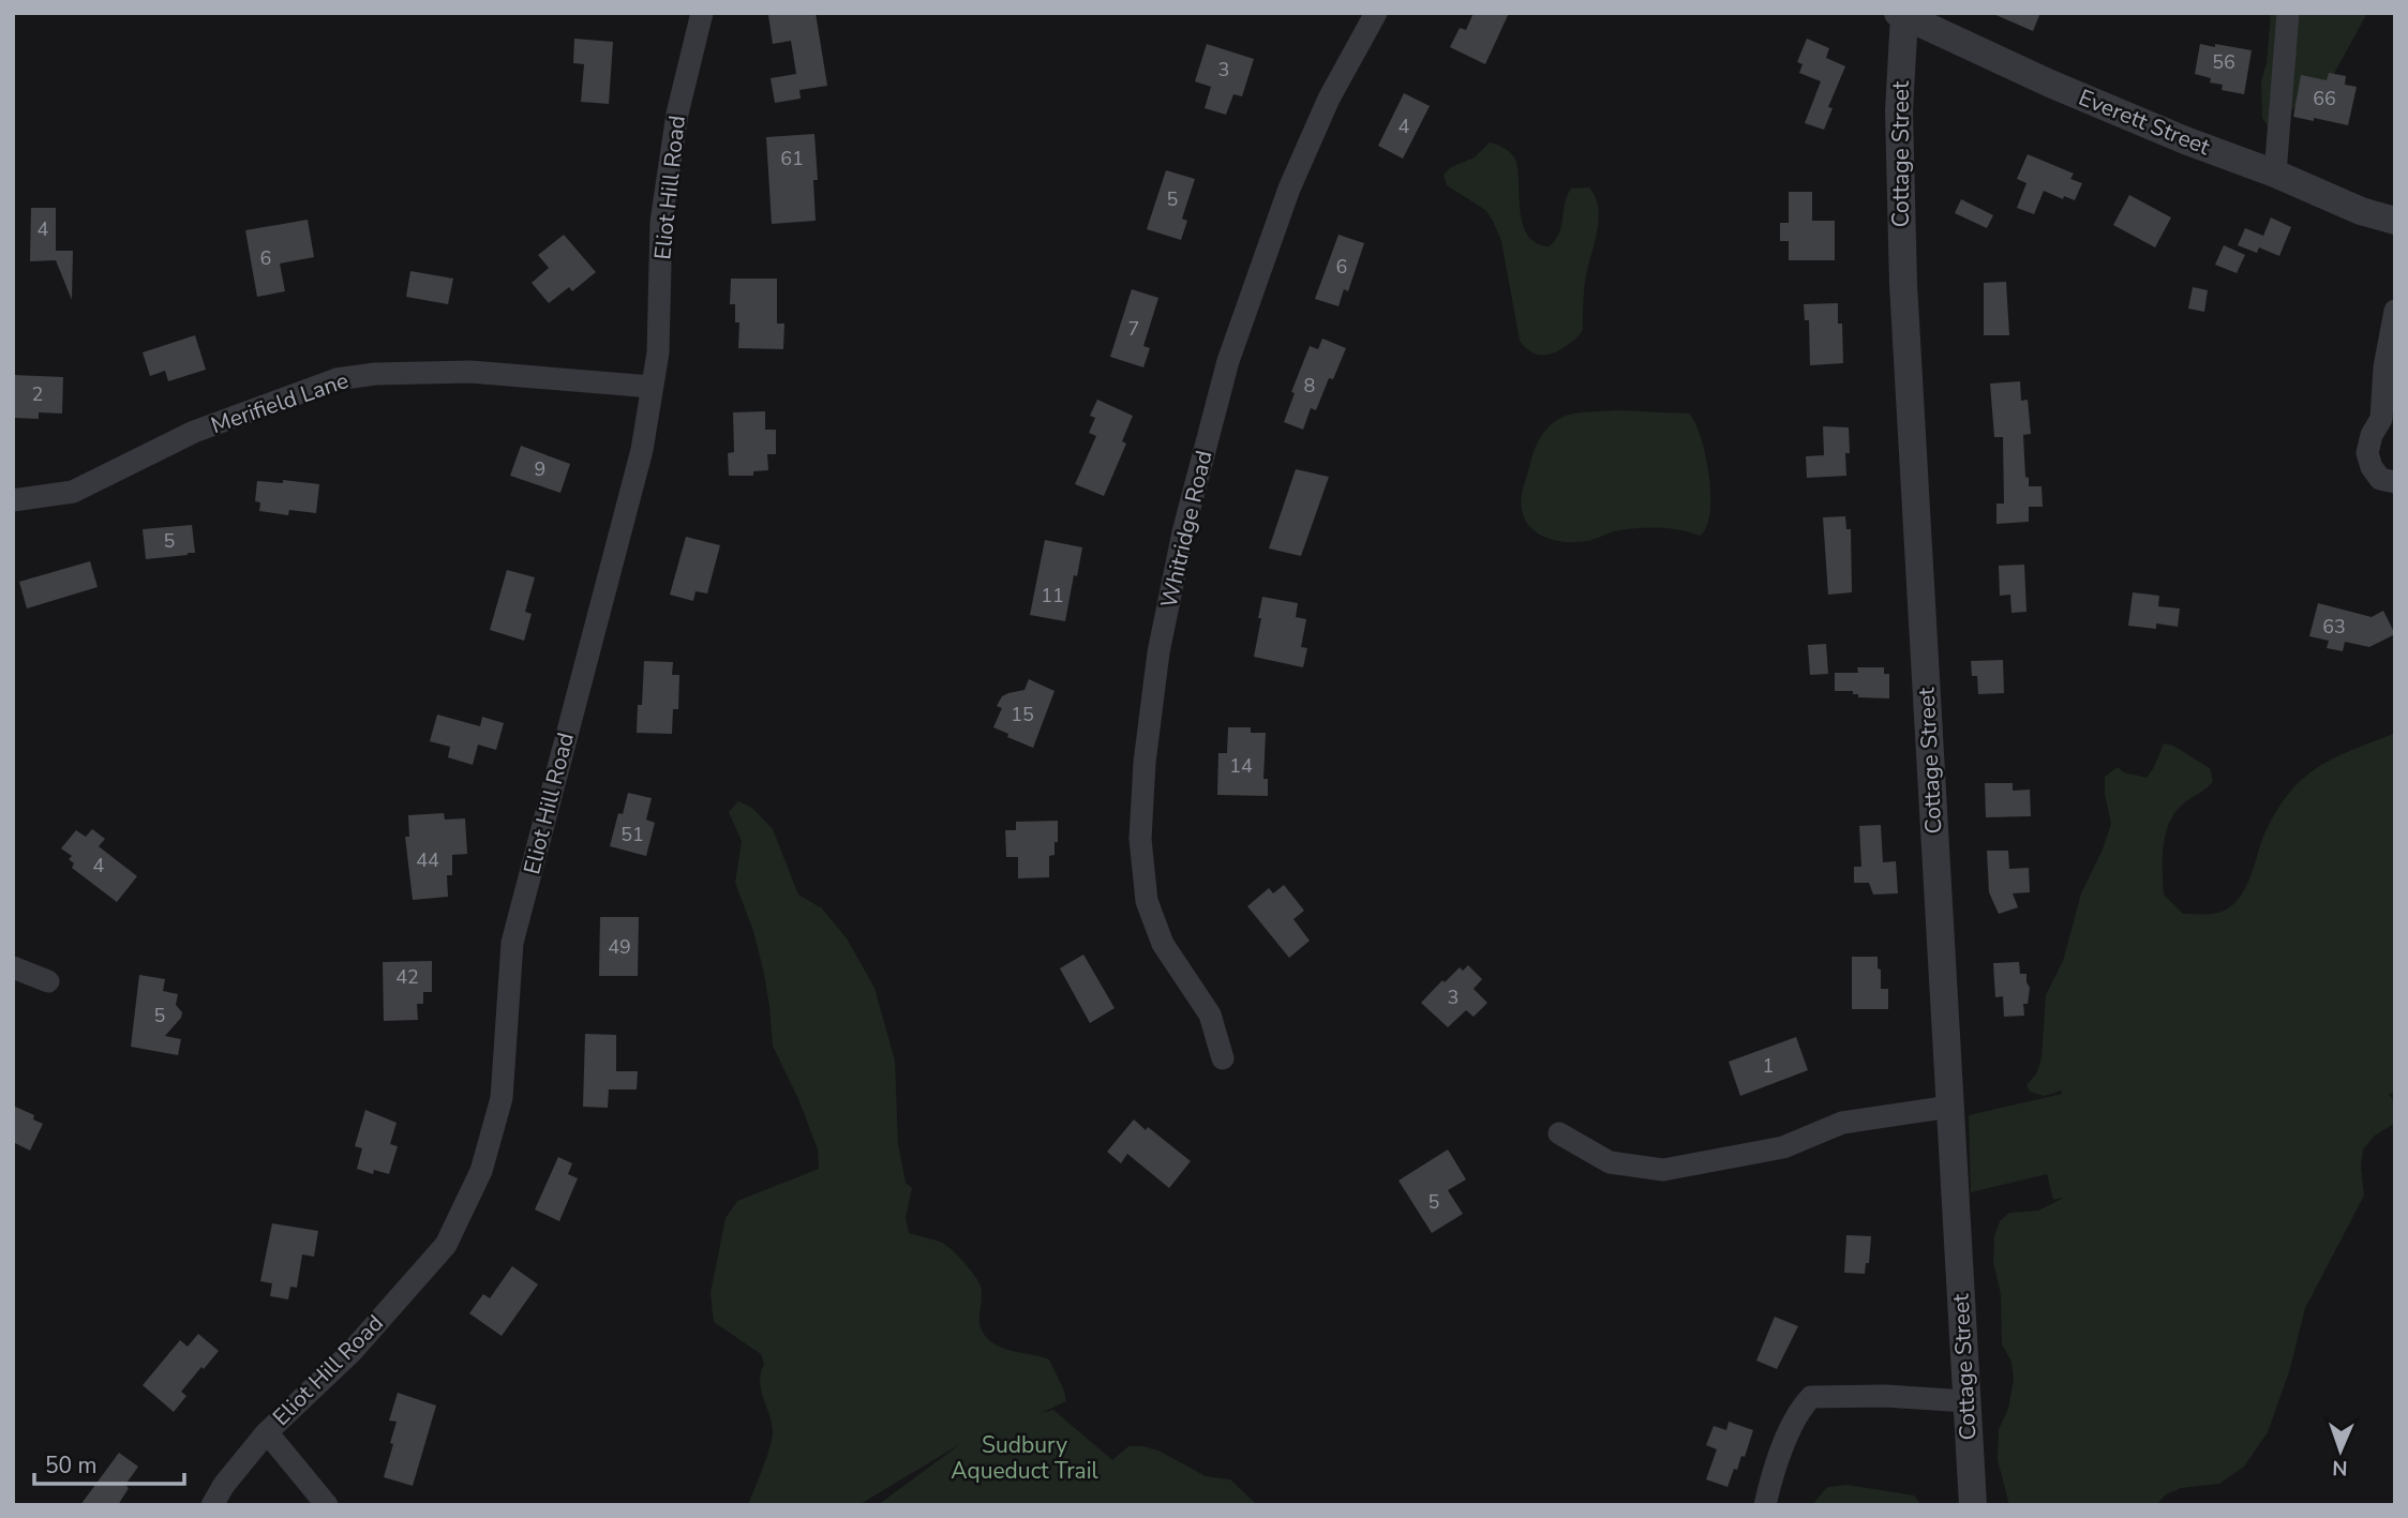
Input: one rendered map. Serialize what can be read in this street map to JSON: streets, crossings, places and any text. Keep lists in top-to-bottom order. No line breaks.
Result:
{"streets":{"street":["Everett Street","Cottage Street","Eliot Hill Road","Merifield Lane","Whitridge Road"]},"crossings":[["Everett Street","Cottage Street"],["Eliot Hill Road","Merifield Lane"]],"parks":["Sudbury Aqueduct Trail"],"house_numbers":["56","3","66","4","61","5","4","6","6","7","8","2","9","5","11","63","15","14","51","44","4","49","42","3","5","1","5"],"scale_bar":"50 m","north":"bottom"}
